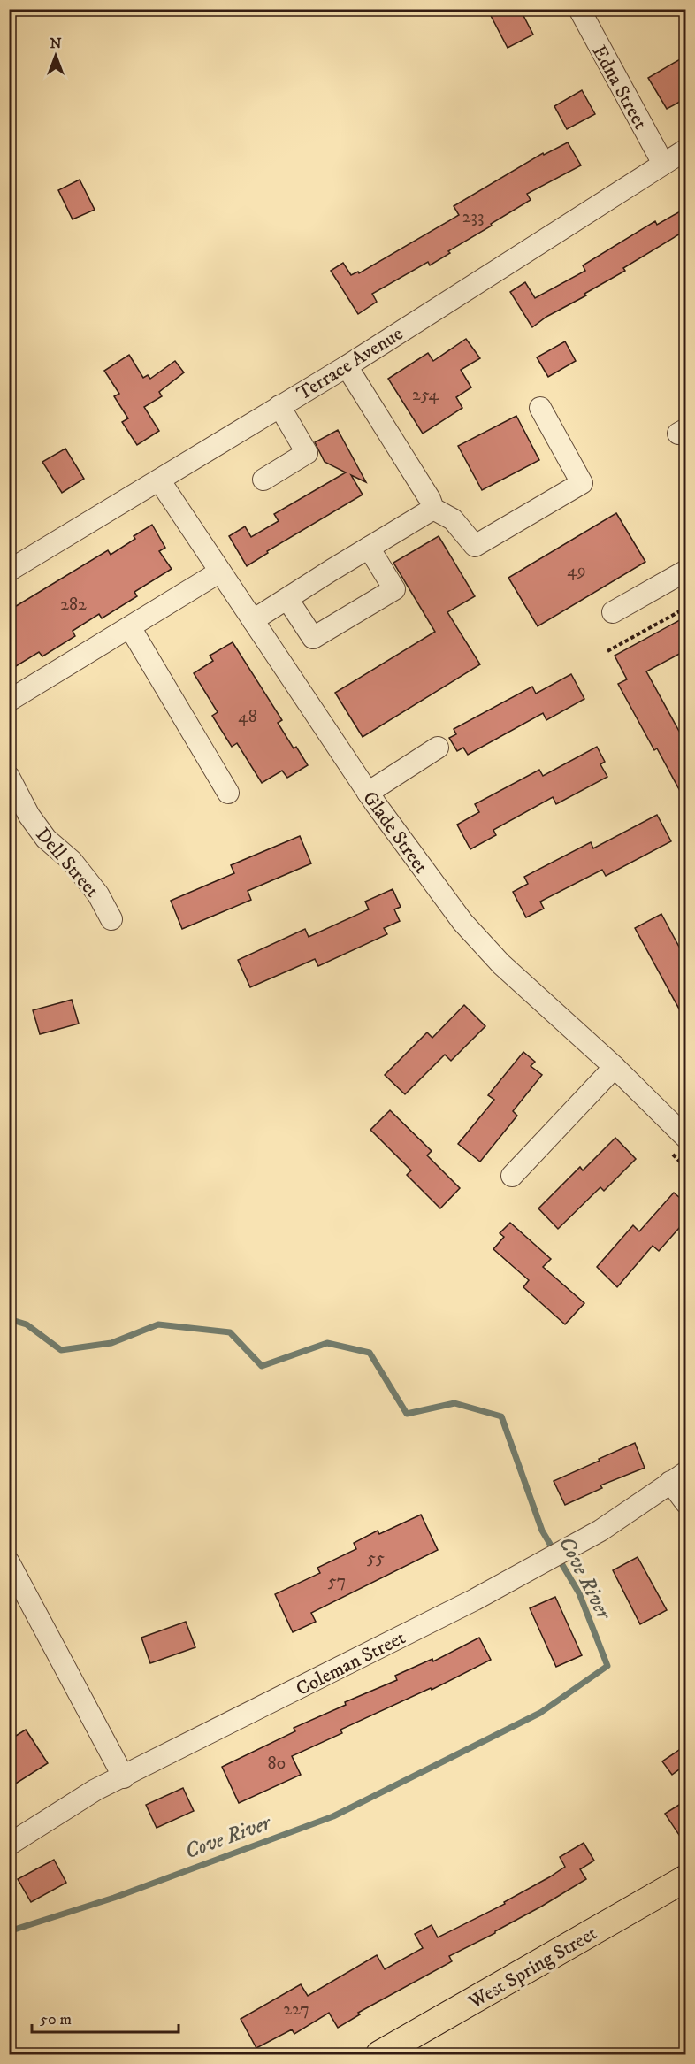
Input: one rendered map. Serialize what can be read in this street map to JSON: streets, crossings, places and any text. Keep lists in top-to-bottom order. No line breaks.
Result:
{"streets":{"main road":["West Spring Street"],"street":["Edna Street","Terrace Avenue","Glade Street","Dell Street","Coleman Street"]},"crossings":[["Edna Street","Terrace Avenue"],["Terrace Avenue","Glade Street"]],"water":["Cove River"],"house_numbers":["233","254","49","282","48","55","57","80","227"],"scale_bar":"50 m","north":"top"}
